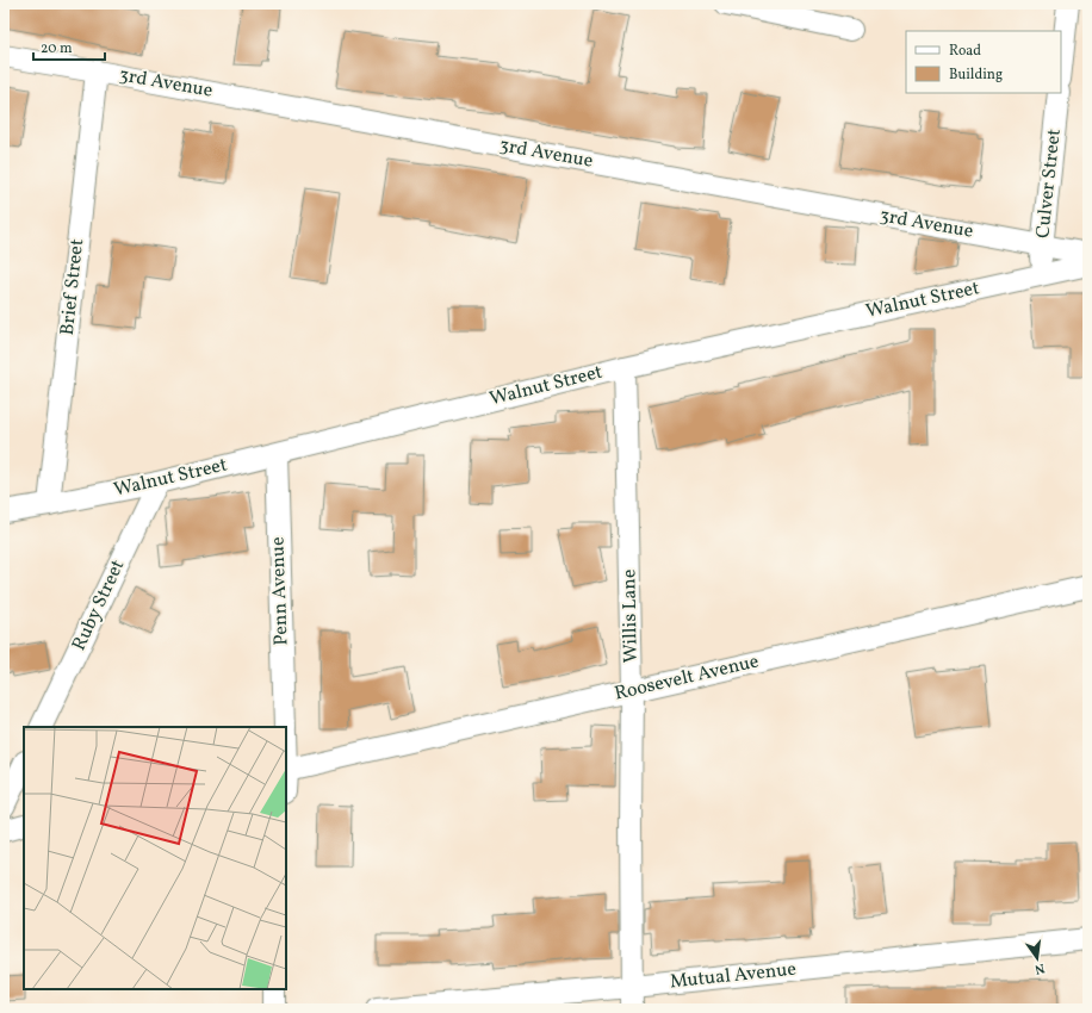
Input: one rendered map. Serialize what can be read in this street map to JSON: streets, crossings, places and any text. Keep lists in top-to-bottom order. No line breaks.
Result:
{"streets":{"street":["3rd Avenue","Culver Street","Brief Street","Walnut Street","Penn Avenue","Ruby Street","Willis Lane","Roosevelt Avenue","Mutual Avenue"]},"crossings":[["3rd Avenue","Culver Street"],["3rd Avenue","Brief Street"],["Culver Street","Walnut Street"],["Brief Street","Walnut Street"],["Walnut Street","Penn Avenue"],["Walnut Street","Ruby Street"],["Walnut Street","Willis Lane"],["Willis Lane","Roosevelt Avenue"],["Willis Lane","Mutual Avenue"]],"legend":["Road","Building"],"scale_bar":"20 m","north":"bottom"}
